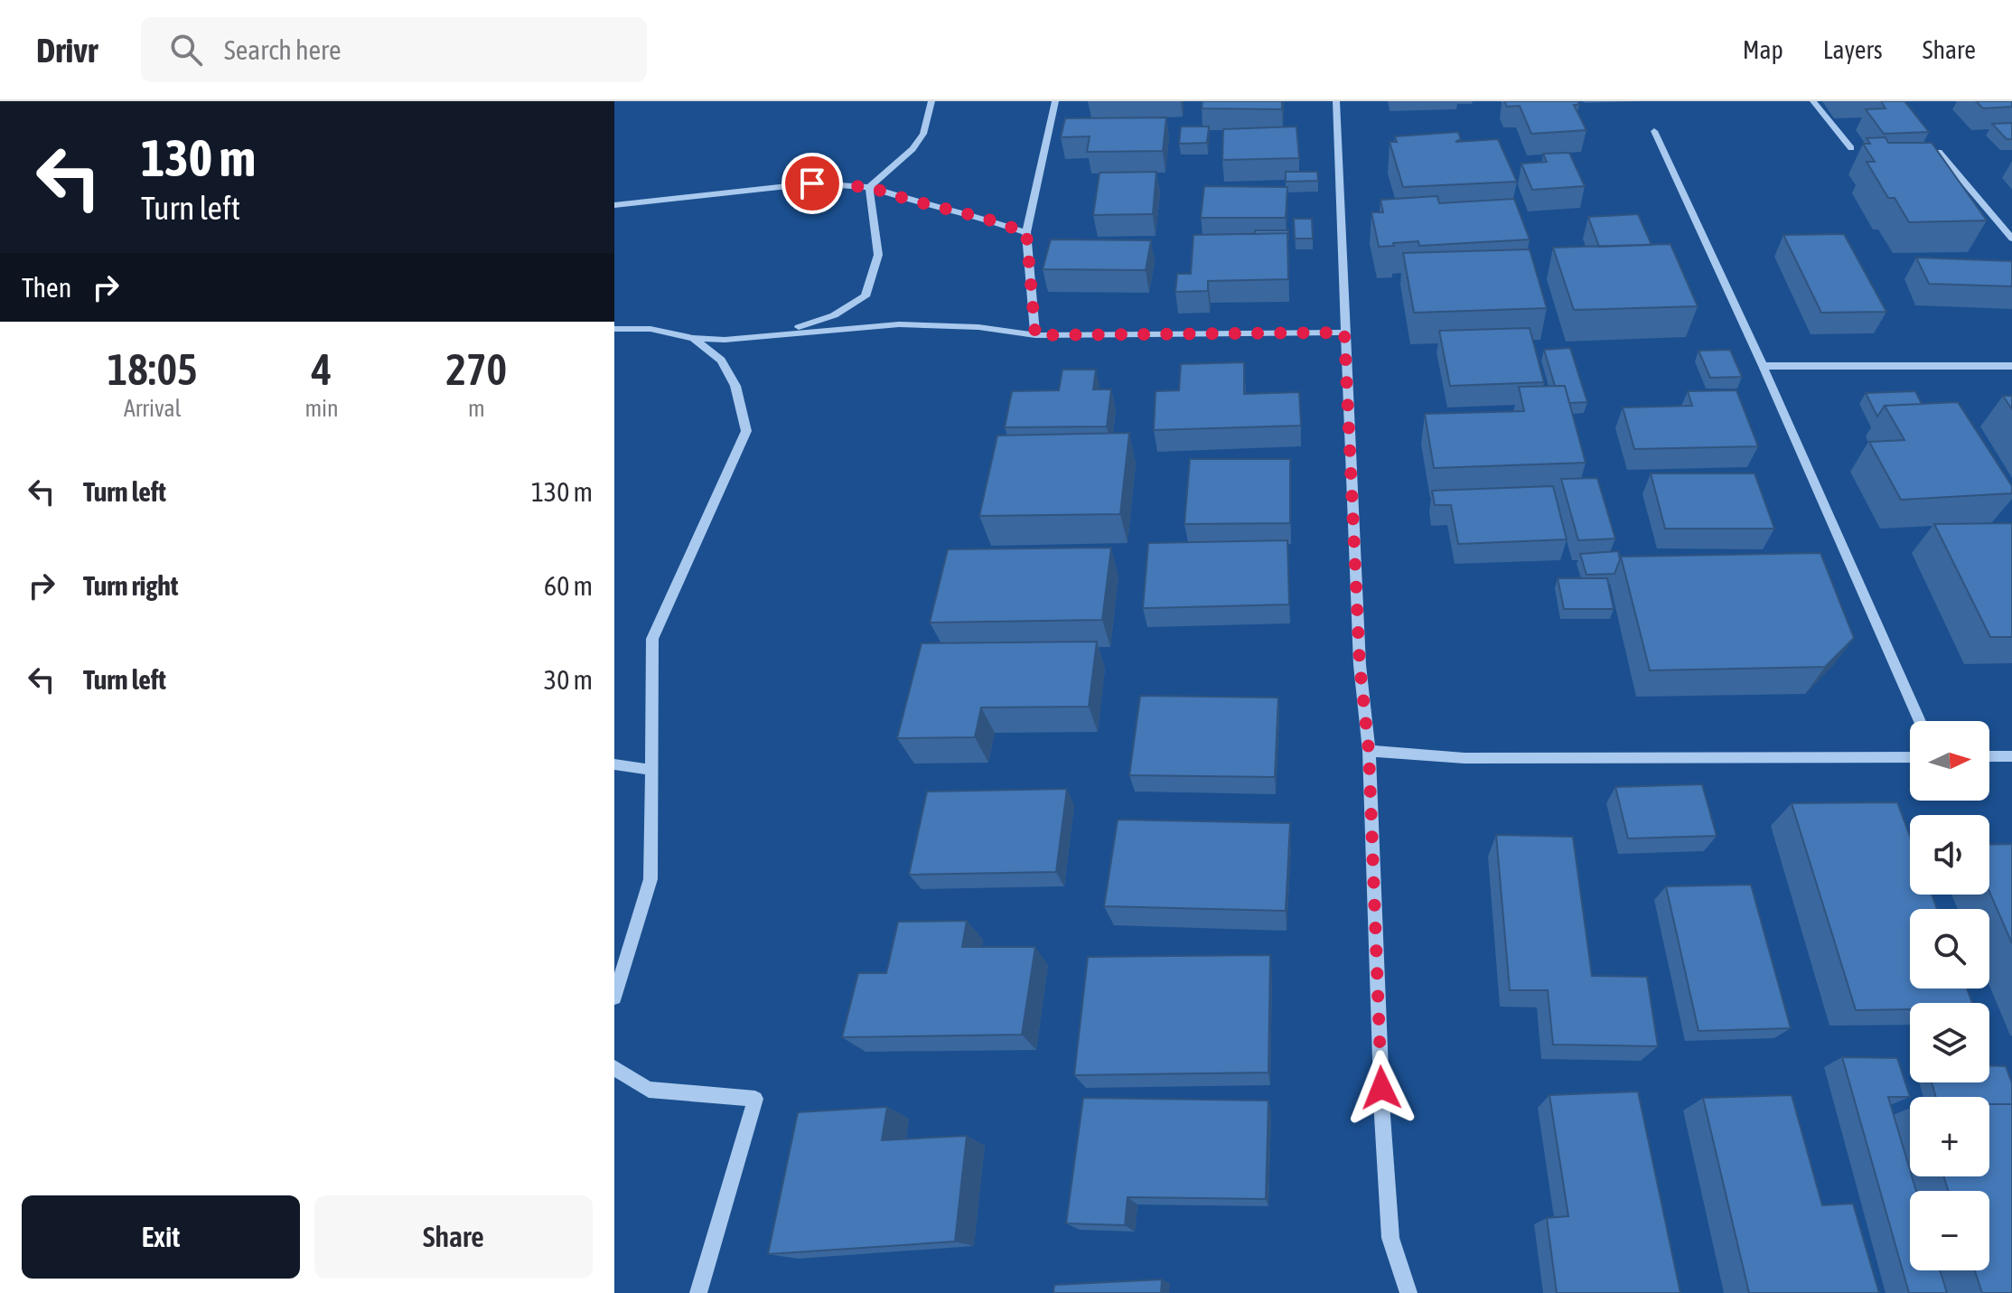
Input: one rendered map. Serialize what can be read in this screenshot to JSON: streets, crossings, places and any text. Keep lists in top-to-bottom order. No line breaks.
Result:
{"north":"right","page":{"header":"Drivr","search":"Search here","nav":["Map","Layers","Share"],"turn":["130 m","Turn left"],"then":"Then","eta":["18:05","Arrival","4","min","270","m"],"list":[{"name":"Turn left","value":"130 m"},{"name":"Turn right","value":"60 m"},{"name":"Turn left","value":"30 m"}],"map_buttons":["+","−"],"buttons":["Exit","Share"]}}
